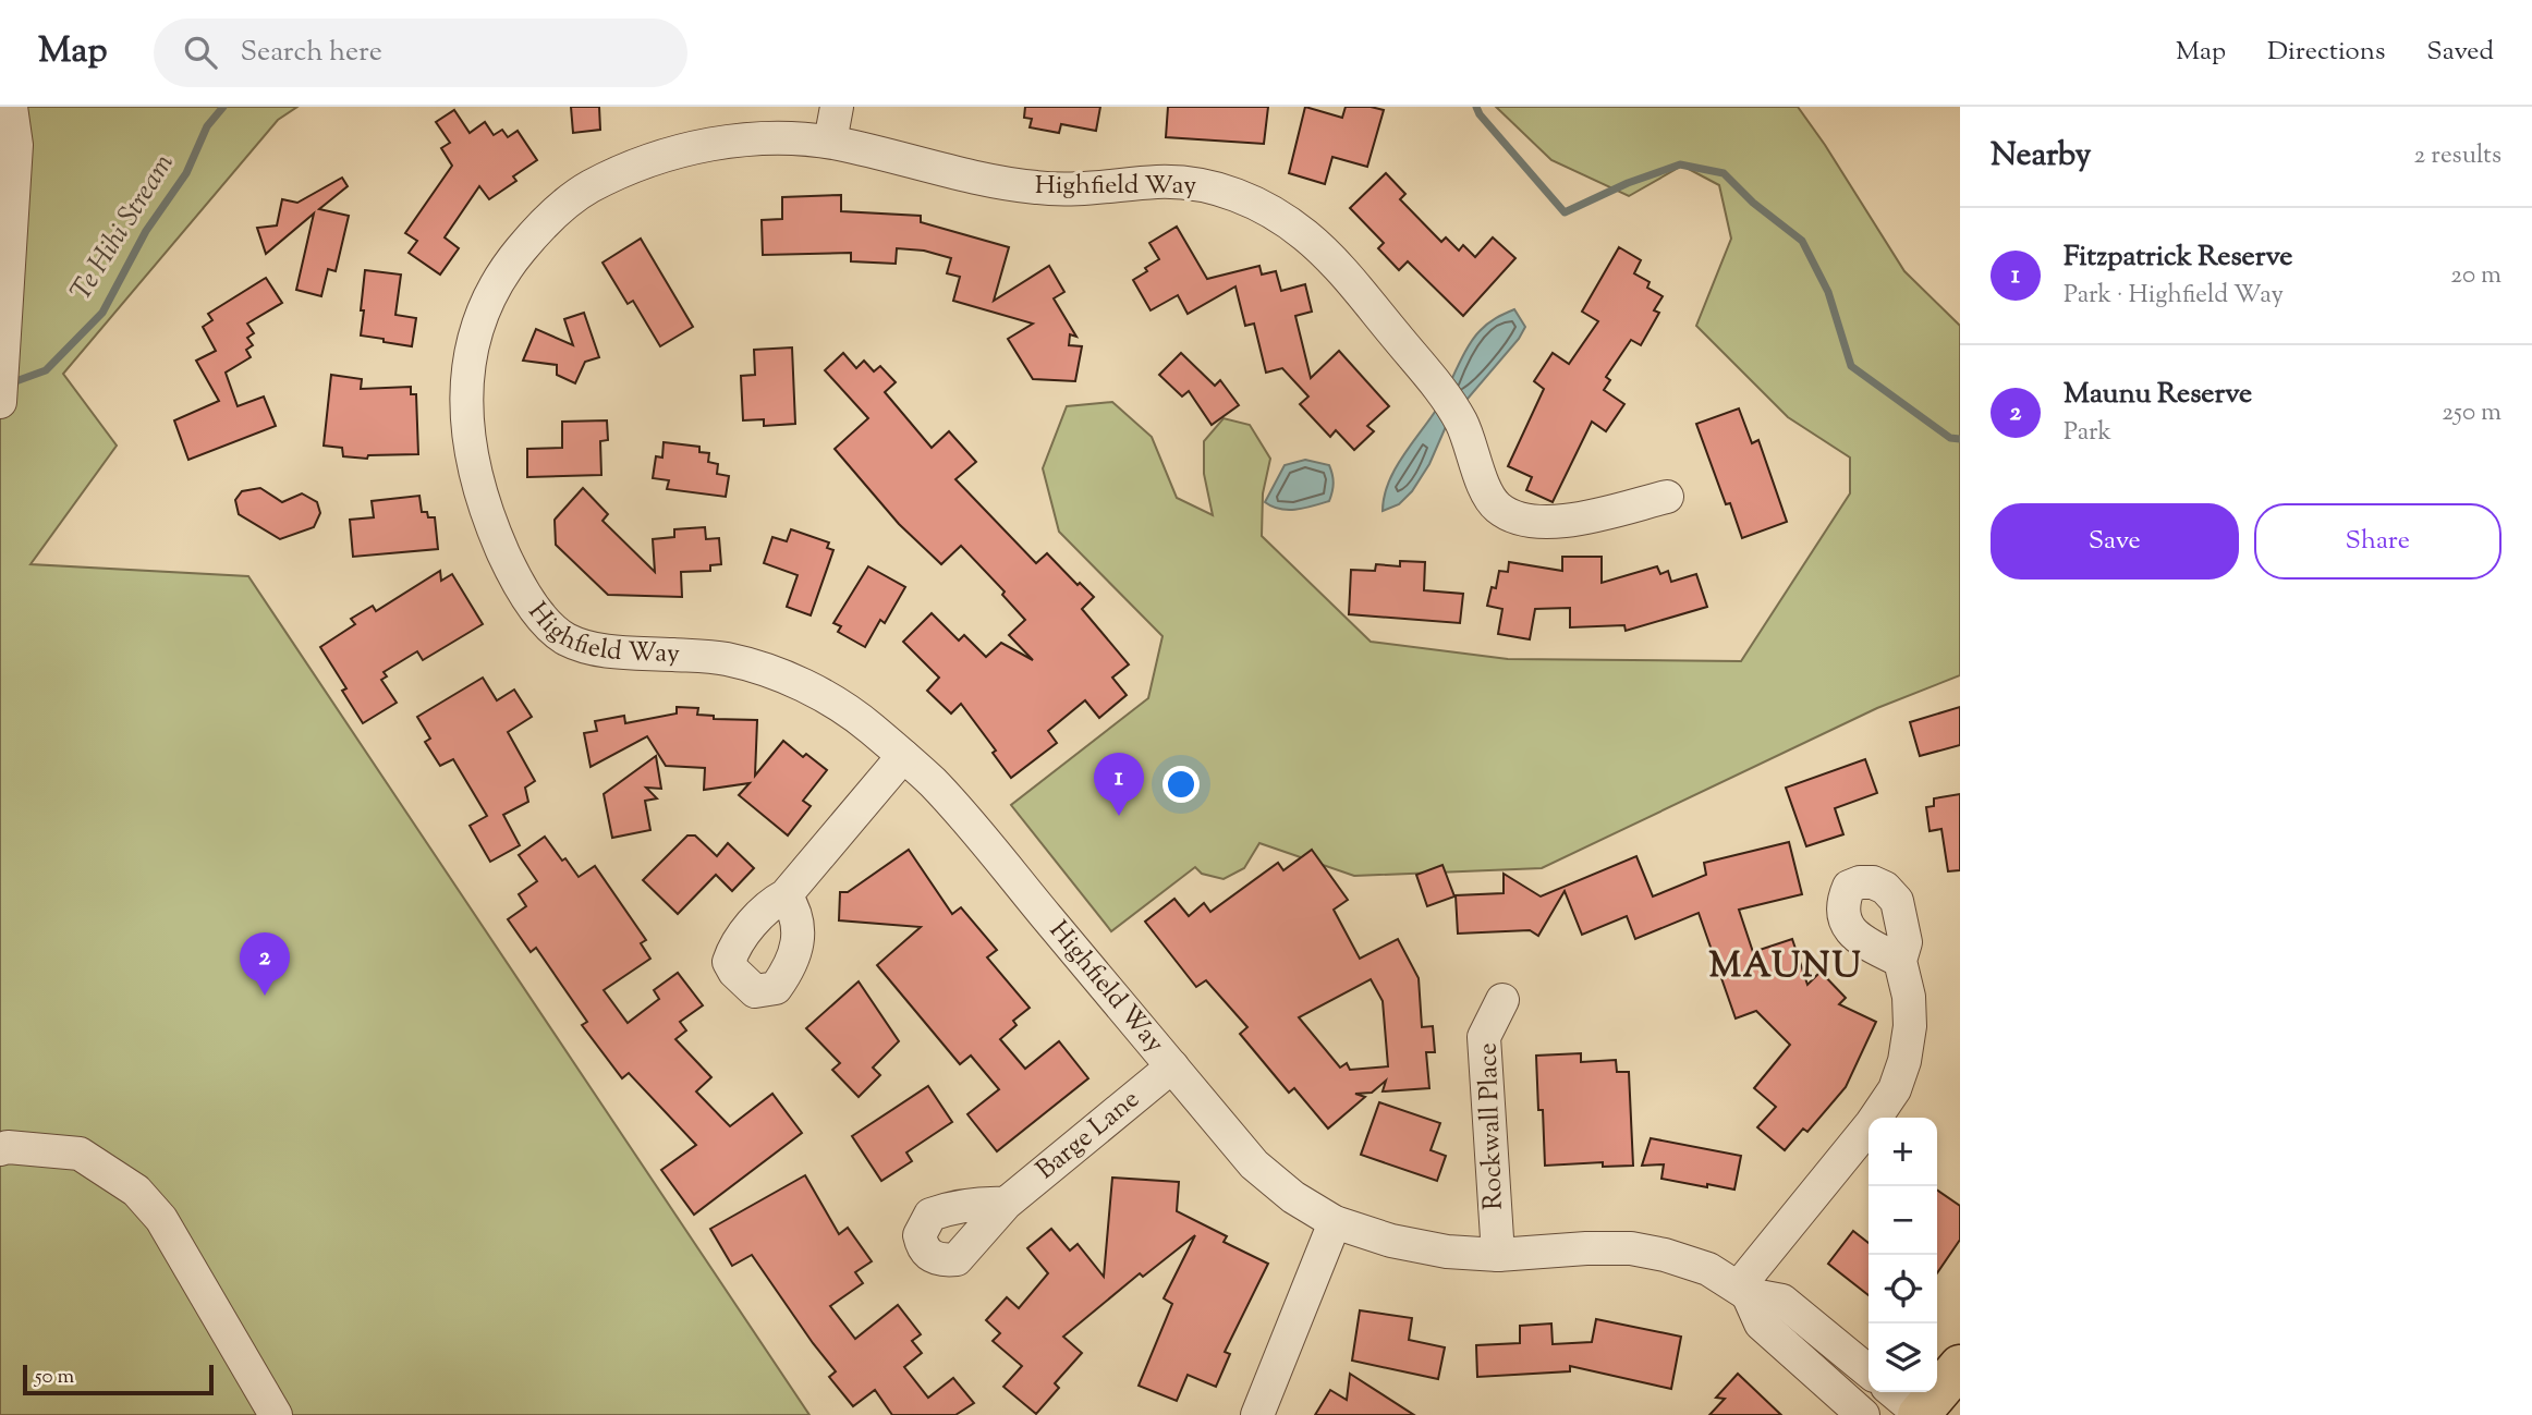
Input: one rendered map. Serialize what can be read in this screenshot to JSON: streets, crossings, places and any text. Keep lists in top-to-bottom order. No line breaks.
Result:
{"streets":{"street":["Highfield Way","Rockwall Place","Barge Lane"]},"crossings":[["Highfield Way","Rockwall Place"],["Highfield Way","Barge Lane"]],"districts":["MAUNU"],"water":["Te Hihi Stream"],"scale_bar":"50 m","page":{"header":"Map","search":"Search here","nav":["Map","Directions","Saved"],"heading":["Nearby","2 results"],"list":[{"mark":"1","name":"Fitzpatrick Reserve","note":"Park · Highfield Way","value":"20 m"},{"mark":"2","name":"Maunu Reserve","note":"Park","value":"250 m"}],"buttons":["Save","Share"],"pins":["1","2"],"map_buttons":["+","−"],"scale":"50 m"}}
